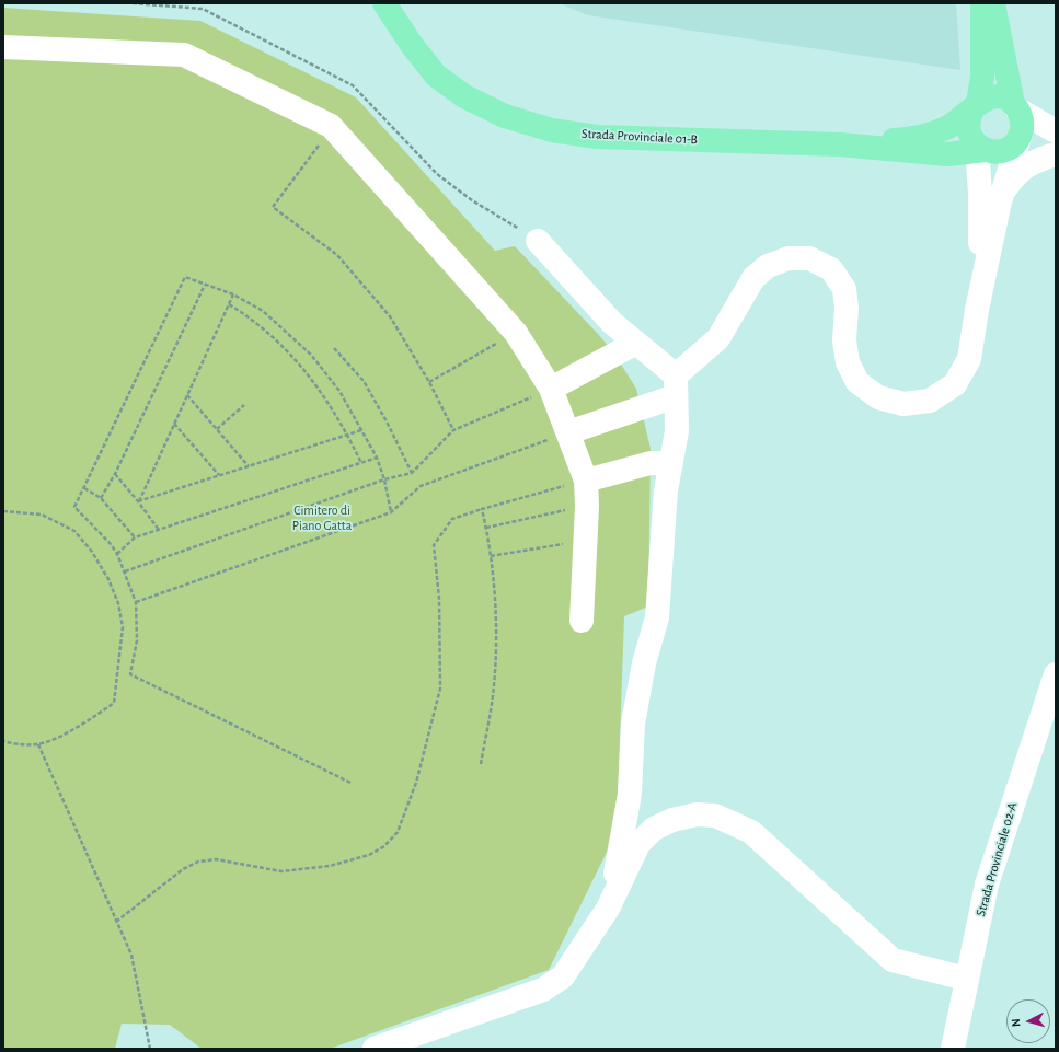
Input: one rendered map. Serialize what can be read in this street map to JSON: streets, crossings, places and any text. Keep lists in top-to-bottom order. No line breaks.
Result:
{"streets":{"main road":["Strada Provinciale 01-B"],"street":["Strada Provinciale 02-A"]},"parks":["Cimitero di Piano Gatta"],"north":"left"}
